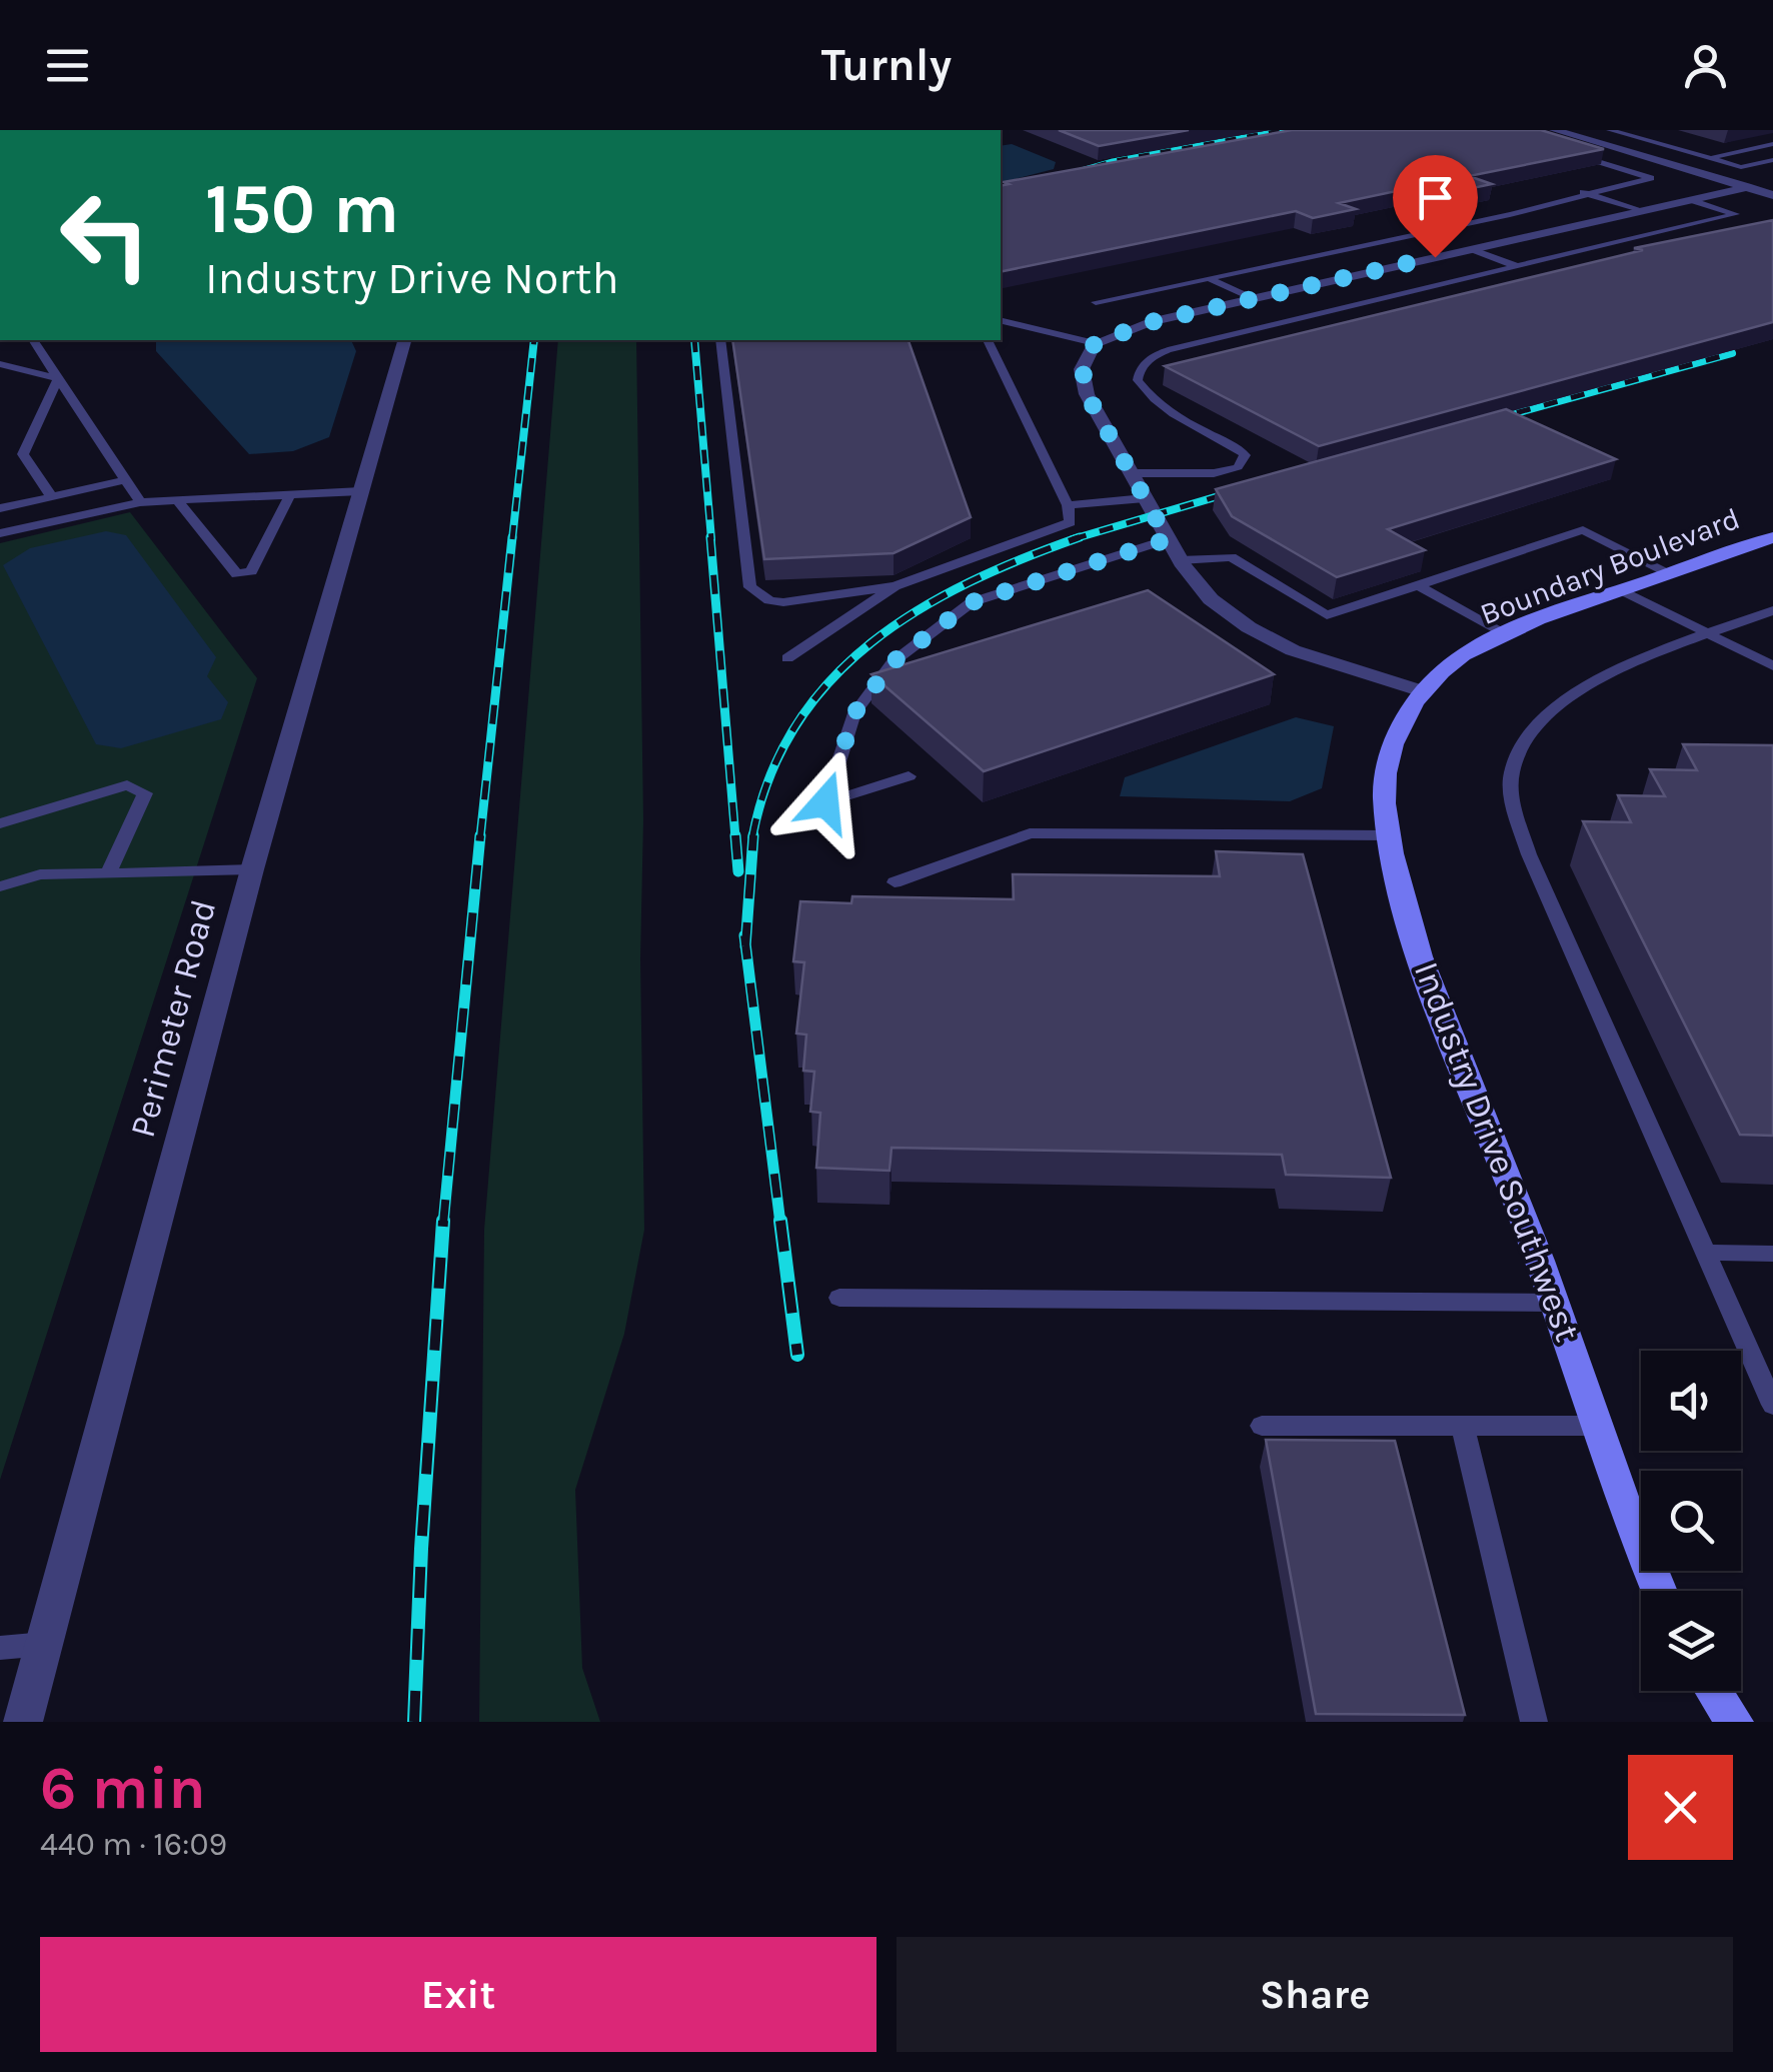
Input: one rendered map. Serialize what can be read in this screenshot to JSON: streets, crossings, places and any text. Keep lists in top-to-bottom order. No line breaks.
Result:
{"streets":{"street":["Boundary Boulevard","Perimeter Road","Industry Drive Southwest"]},"crossings":[["Boundary Boulevard","Industry Drive Southwest"]],"page":{"header":"Turnly","turn":["150 m","Industry Drive North"],"heading":["6 min","440 m · 16:09"],"buttons":["Exit","Share"]}}
